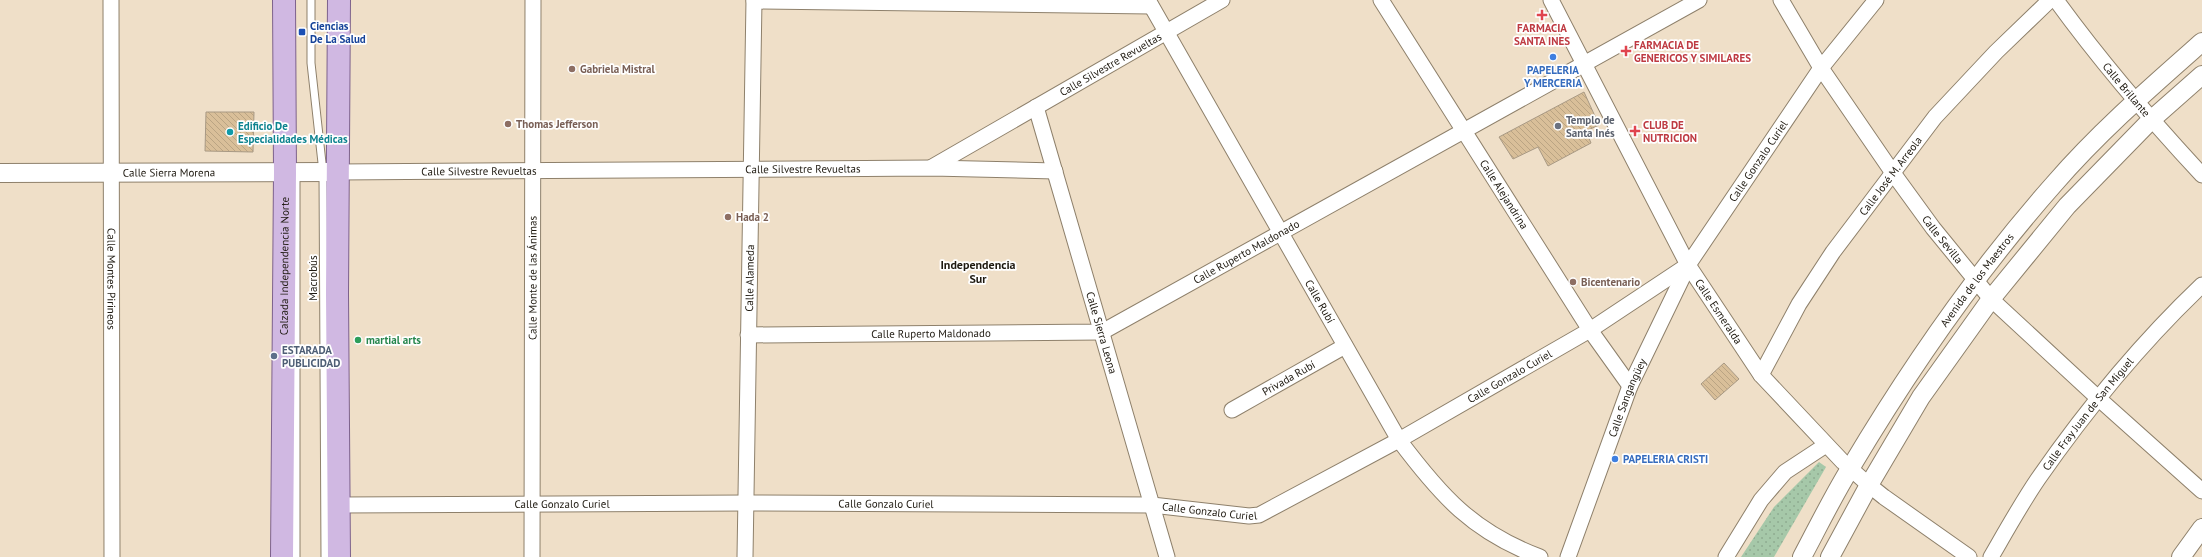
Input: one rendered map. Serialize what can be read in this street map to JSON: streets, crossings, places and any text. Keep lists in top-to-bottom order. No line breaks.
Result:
{"streets":{"main road":["Calzada Independencia Norte"],"street":["Calle Silvestre Revueltas","Calle Brillante","Calle Gonzalo Curiel","Calle Sierra Morena","Calle José M. Arreola","Calle Alejandrina","Calle Sevilla","Calle Ruperto Maldonado","Calle Montes Pirineos","Calle Monte de las Ánimas","Calle Alameda","Avenida de los Maestros","Calle Rubí","Calle Esmeralda","Calle Sierra Leona","Privada Rubí","Calle Sangangüey","Calle Fray Juan de San Miguel"],"lane":["Macrobús"]},"crossings":[["Calle Silvestre Revueltas","Calle Sierra Morena"],["Calle Silvestre Revueltas","Macrobús"],["Calle Silvestre Revueltas","Calle Monte de las Ánimas"],["Calle Silvestre Revueltas","Calle Alameda"],["Calle Silvestre Revueltas","Calle Rubí"],["Calle Silvestre Revueltas","Calle Sierra Leona"],["Calle Brillante","Avenida de los Maestros"],["Calle Gonzalo Curiel","Calle Alejandrina"],["Calle Gonzalo Curiel","Calle Sevilla"],["Calle Gonzalo Curiel","Calle Monte de las Ánimas"],["Calle Gonzalo Curiel","Calle Alameda"],["Calle Gonzalo Curiel","Calle Rubí"],["Calle Gonzalo Curiel","Calle Esmeralda"],["Calle Gonzalo Curiel","Calle Sierra Leona"],["Calle Gonzalo Curiel","Calle Sangangüey"],["Calle Sierra Morena","Calzada Independencia Norte"],["Calle Sierra Morena","Calle Montes Pirineos"],["Calle Sierra Morena","Macrobús"],["Calle José M. Arreola","Calle Sevilla"],["Calle José M. Arreola","Calle Esmeralda"],["Calle Alejandrina","Calle Ruperto Maldonado"],["Calle Alejandrina","Calle Sangangüey"],["Calle Sevilla","Avenida de los Maestros"],["Calle Sevilla","Calle Fray Juan de San Miguel"],["Calle Ruperto Maldonado","Calle Alameda"],["Calle Ruperto Maldonado","Calle Rubí"],["Calle Ruperto Maldonado","Calle Esmeralda"],["Calle Ruperto Maldonado","Calle Sierra Leona"],["Calzada Independencia Norte","Macrobús"],["Avenida de los Maestros","Calle Esmeralda"],["Calle Rubí","Privada Rubí"],["Calle Esmeralda","Calle Sangangüey"]],"districts":["Independencia Sur"],"places":{"health":["FARMACIA SANTA INES","FARMACIA DE GENERICOS Y SIMILARES","CLUB DE NUTRICION"],"transit":["Ciencias De La Salud"],"other":["PAPELERIA Y MERCERIA","Gabriela Mistral","Thomas Jefferson","Templo de Santa Inés","Edificio De Especialidades Médicas","Hada 2","Bicentenario","martial arts","ESTARADA PUBLICIDAD","PAPELERIA CRISTI"]}}
